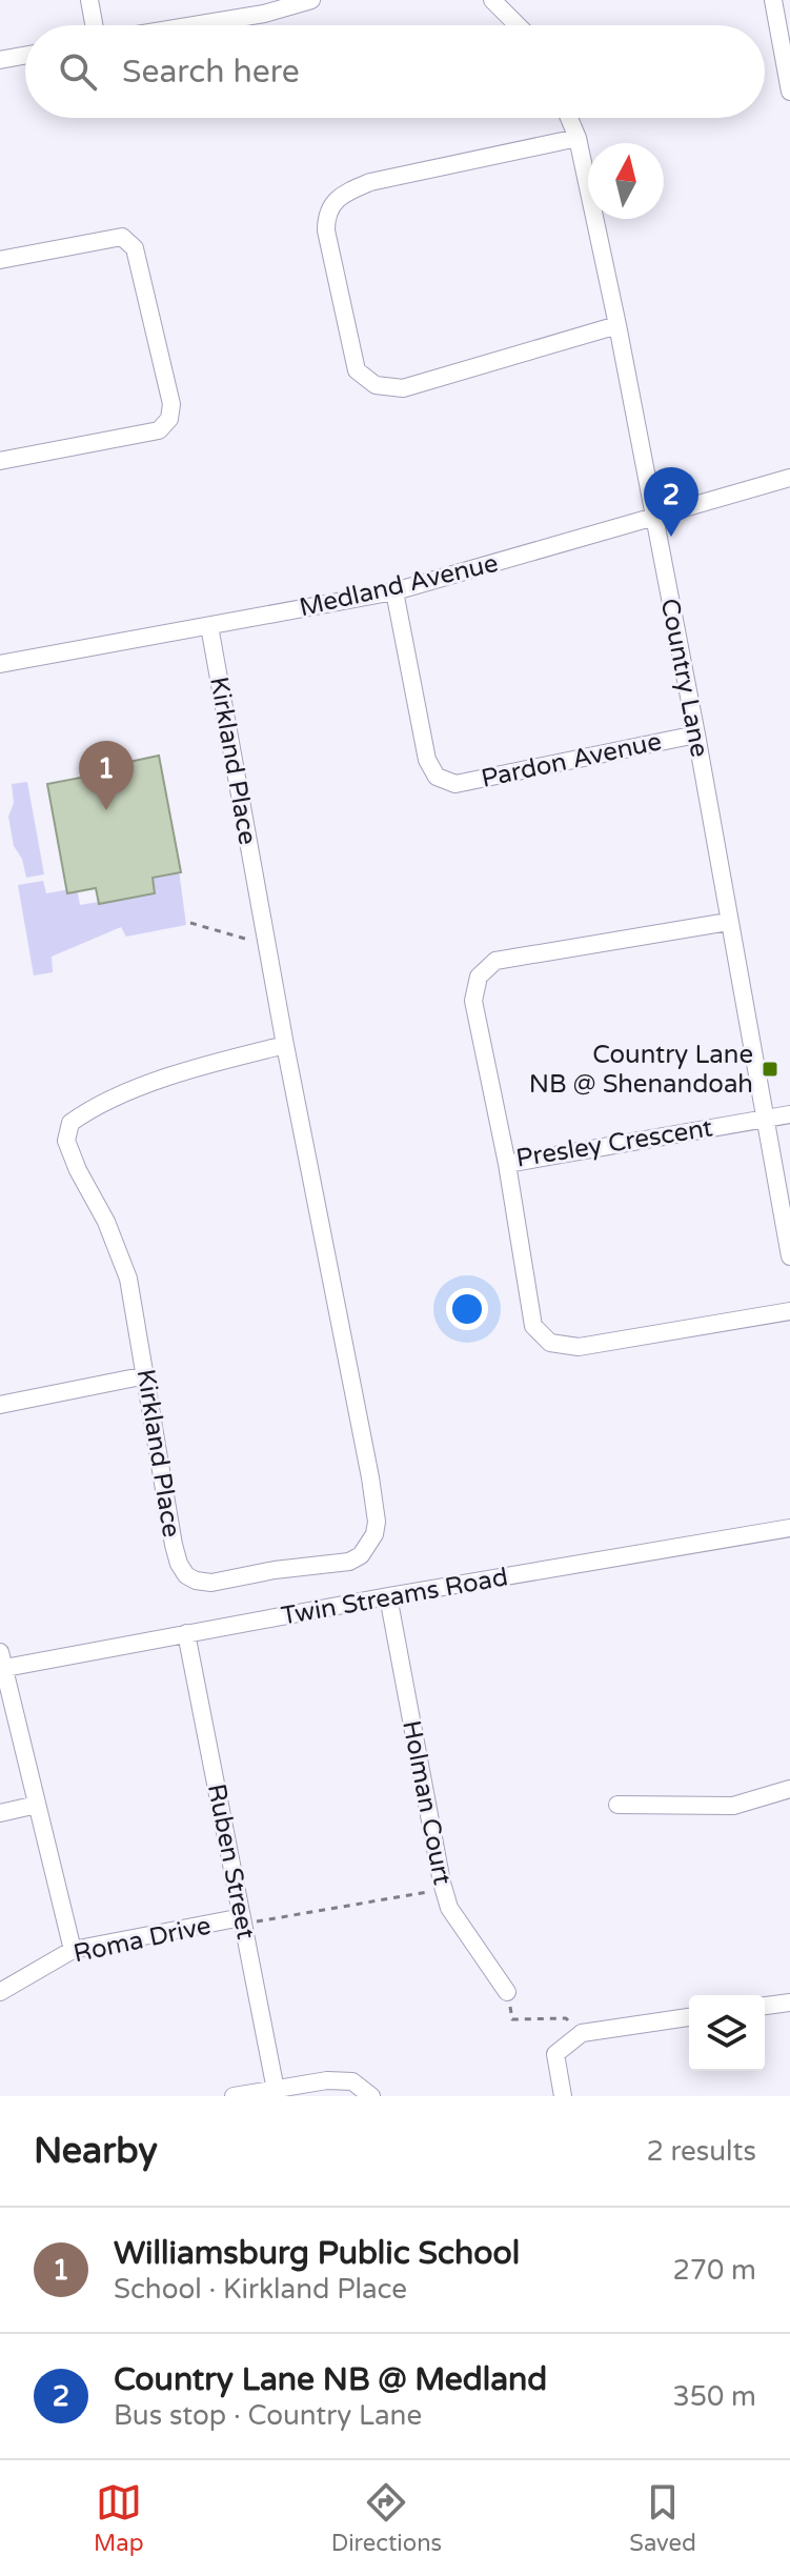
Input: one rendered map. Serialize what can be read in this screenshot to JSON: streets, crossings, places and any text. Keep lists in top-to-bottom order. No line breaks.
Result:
{"streets":{"street":["Medland Avenue","Country Lane","Pardon Avenue","Kirkland Place","Presley Crescent","Twin Streams Road","Holman Court","Ruben Street","Roma Drive"]},"crossings":[["Medland Avenue","Country Lane"],["Medland Avenue","Pardon Avenue"],["Medland Avenue","Kirkland Place"],["Country Lane","Pardon Avenue"],["Country Lane","Presley Crescent"],["Twin Streams Road","Holman Court"],["Twin Streams Road","Ruben Street"],["Ruben Street","Roma Drive"]],"places":{"transit":["Country Lane NB @ Shenandoah"]},"north":"top","page":{"search":"Search here","pins":["2","1"],"heading":["Nearby","2 results"],"list":[{"mark":"1","name":"Williamsburg Public School","note":"School · Kirkland Place","value":"270 m"},{"mark":"2","name":"Country Lane NB @ Medland","note":"Bus stop · Country Lane","value":"350 m"}],"nav":["Map","Directions","Saved"]}}
